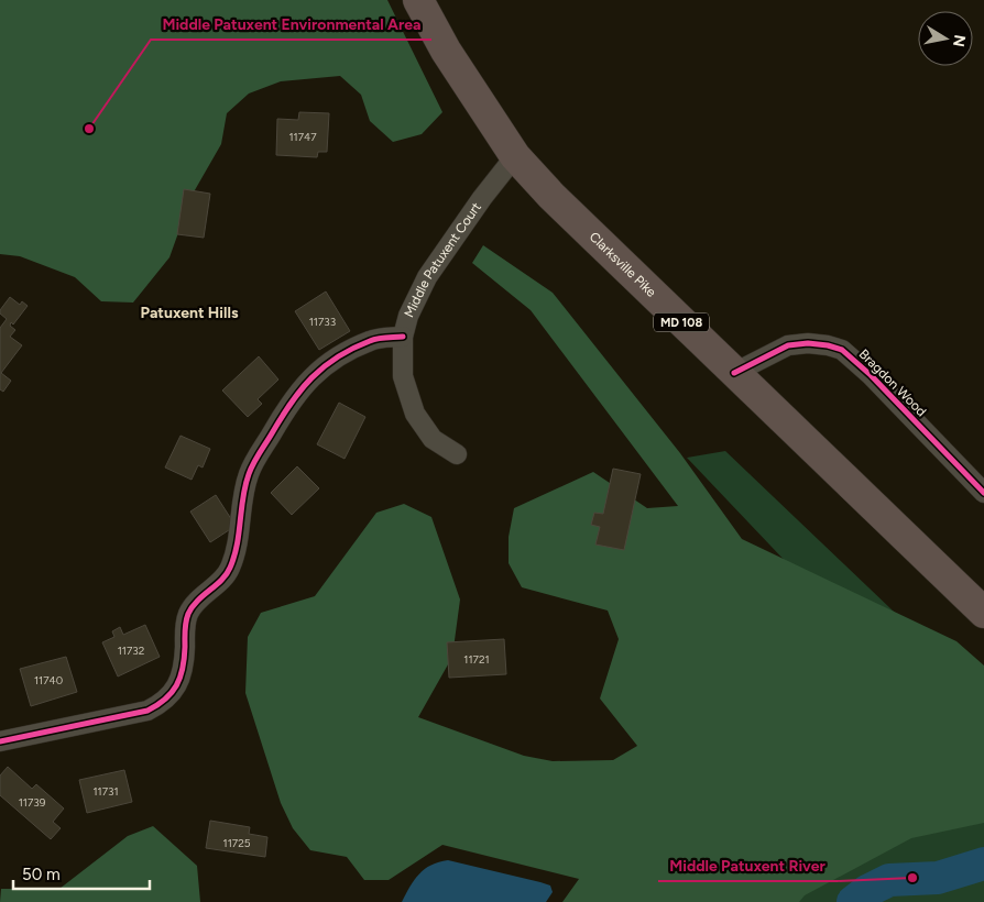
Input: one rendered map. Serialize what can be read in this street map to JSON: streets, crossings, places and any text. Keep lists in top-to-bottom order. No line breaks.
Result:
{"streets":{"main road":["Clarksville Pike","MD 108"],"street":["Middle Patuxent Court","Bragdon Wood"]},"crossings":[["Middle Patuxent Court","Clarksville Pike"],["Clarksville Pike","Bragdon Wood"]],"districts":["Patuxent Hills"],"places":["Middle Patuxent Environmental Area","Middle Patuxent River"],"house_numbers":["11747","11733","11732","11721","11740","11731","11739","11725"],"scale_bar":"50 m","north":"right"}
